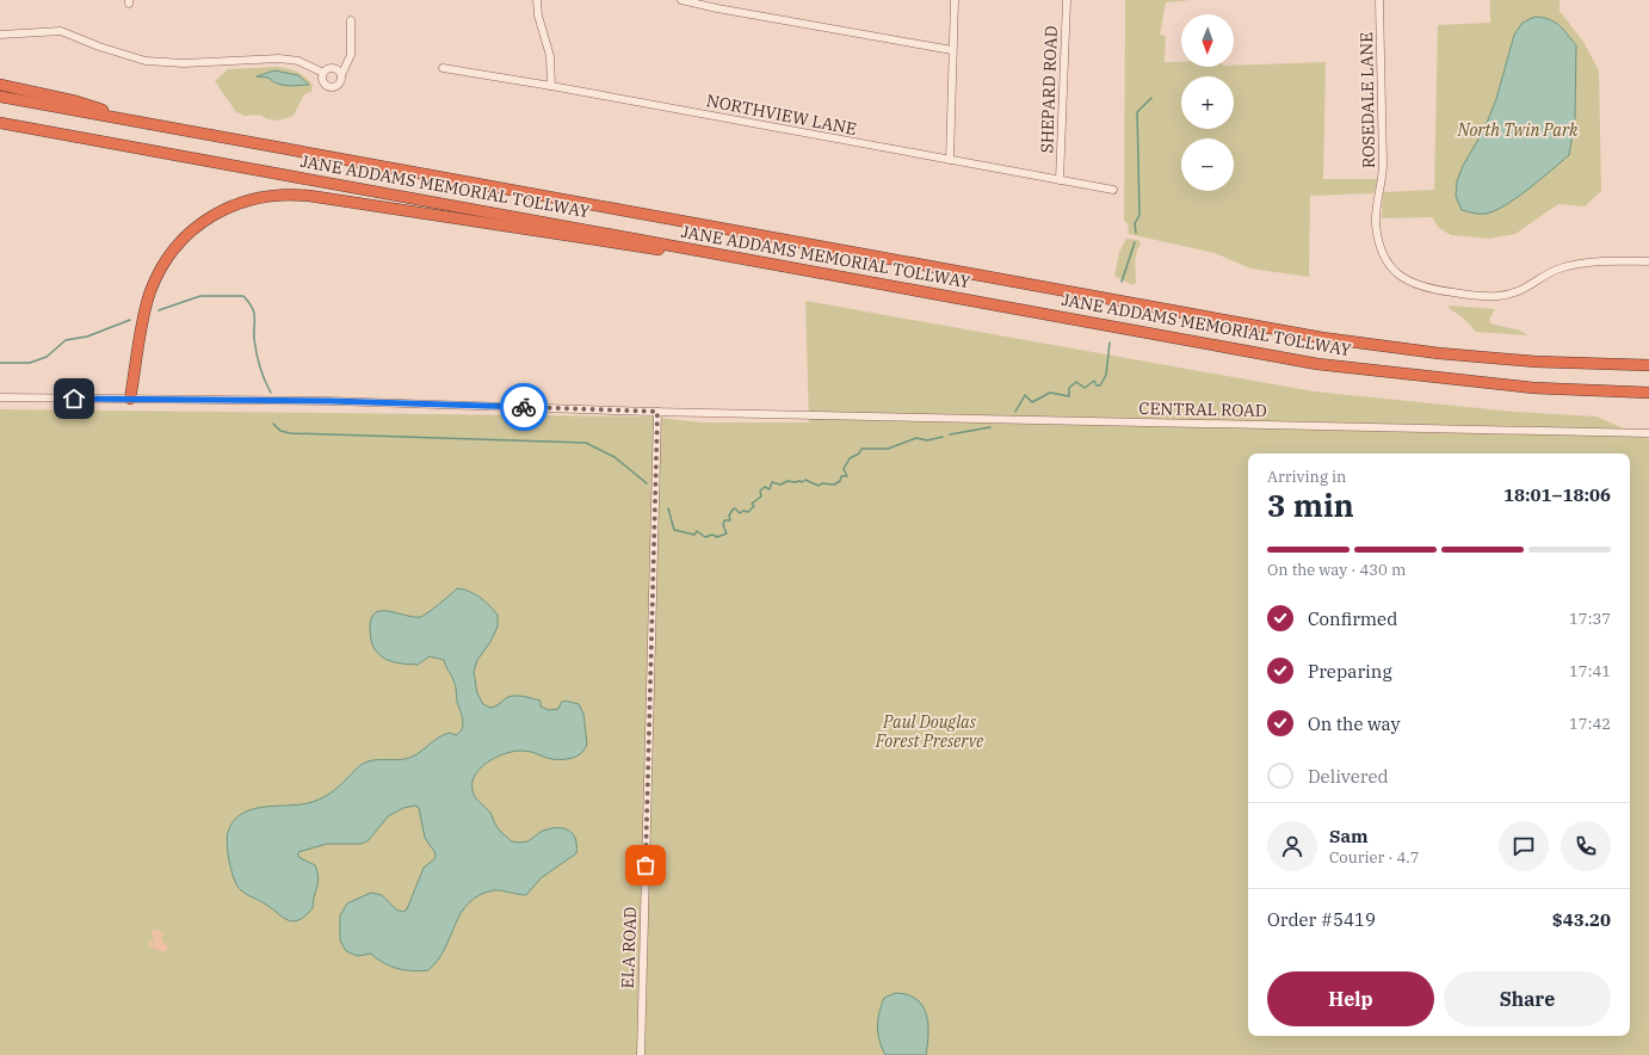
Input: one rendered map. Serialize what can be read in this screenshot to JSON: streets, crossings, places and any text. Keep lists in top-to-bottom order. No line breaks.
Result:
{"streets":{"highway":["JANE ADDAMS MEMORIAL TOLLWAY"],"street":["SHEPARD ROAD","ROSEDALE LANE","NORTHVIEW LANE","CENTRAL ROAD","ELA ROAD"]},"crossings":[["SHEPARD ROAD","NORTHVIEW LANE"],["CENTRAL ROAD","ELA ROAD"]],"parks":["North Twin Park","Paul Douglas Forest Preserve"],"north":"bottom","page":{"map_buttons":["+","−"],"heading":["3 min","Arriving in","18:01–18:06"],"panel":["Sam","Courier · 4.7","Order #5419","$43.20"],"bar":"On the way · 430 m","list":[["Confirmed","17:37"],["Preparing","17:41"],["On the way","17:42"],"Delivered"],"buttons":["Help","Share"]}}
